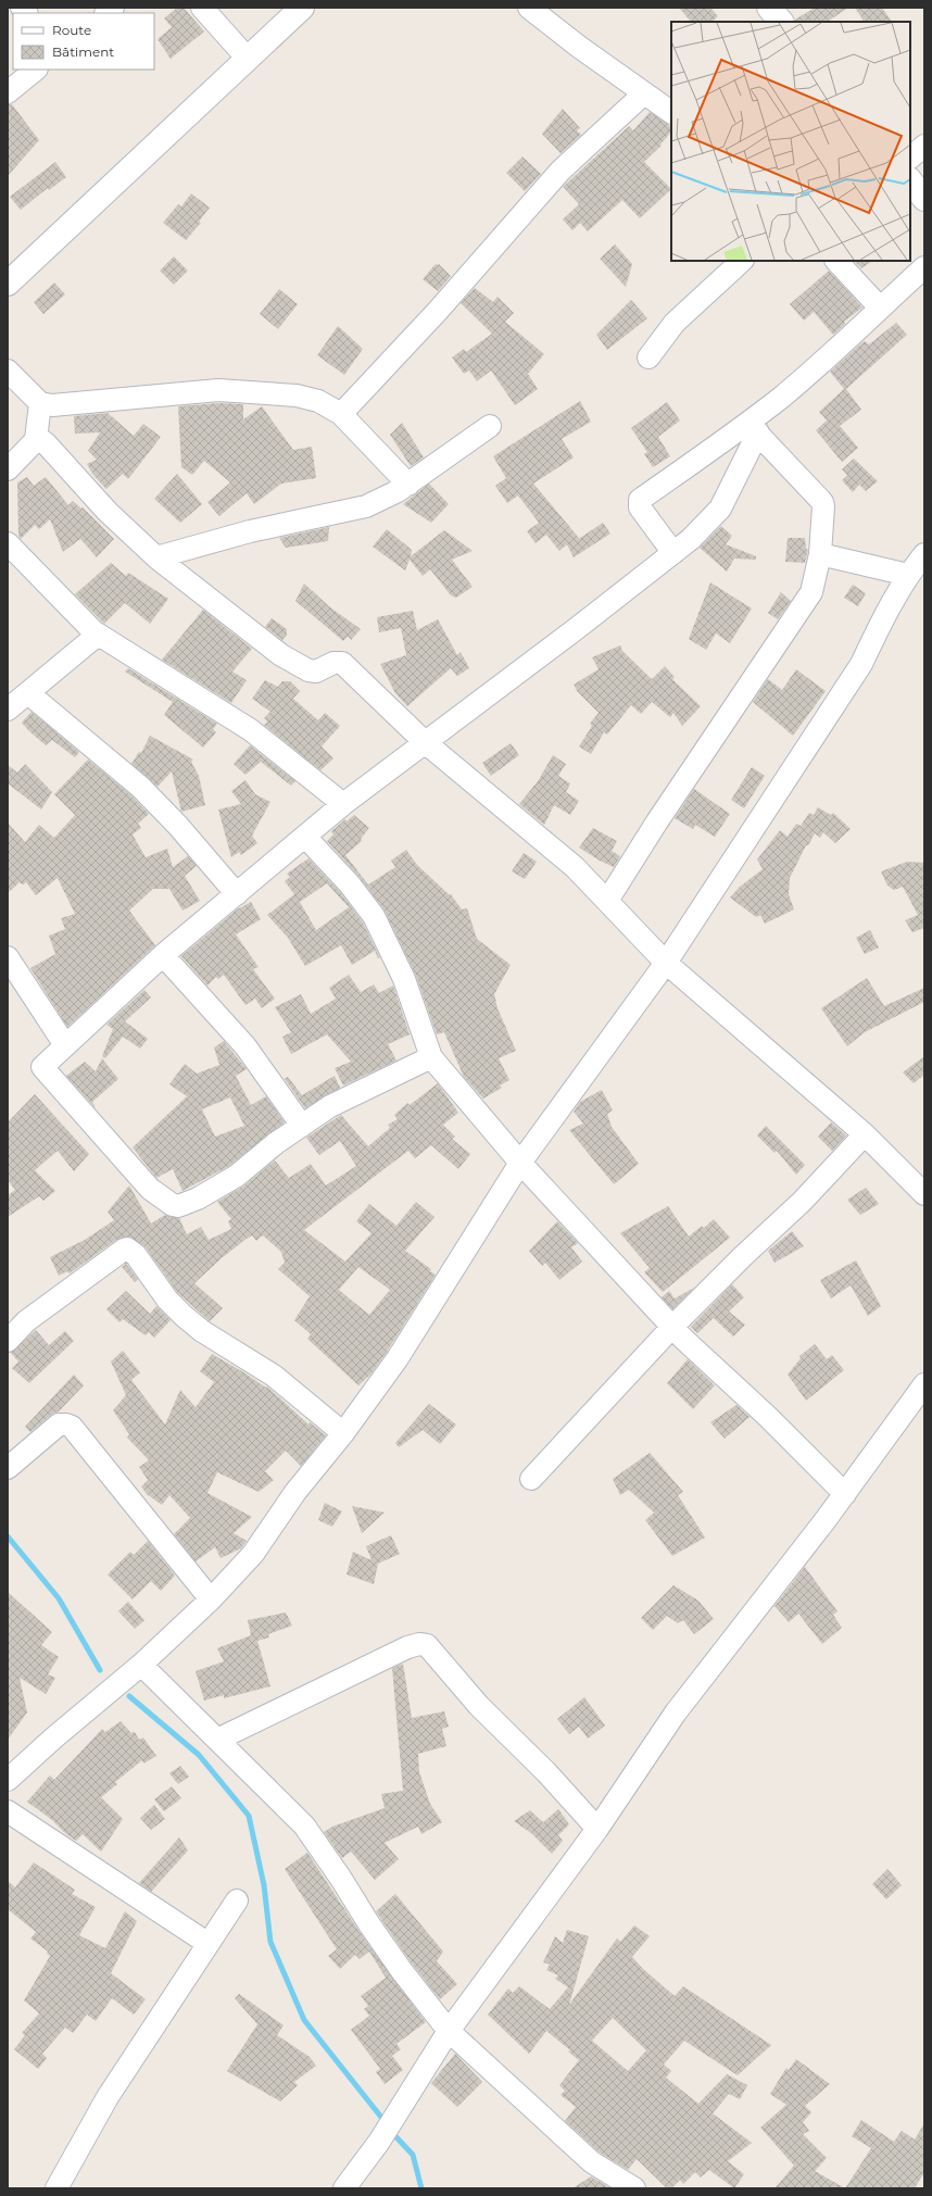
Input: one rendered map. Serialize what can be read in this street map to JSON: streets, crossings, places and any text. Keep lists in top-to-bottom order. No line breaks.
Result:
{"legend":["Route","Bâtiment"]}
